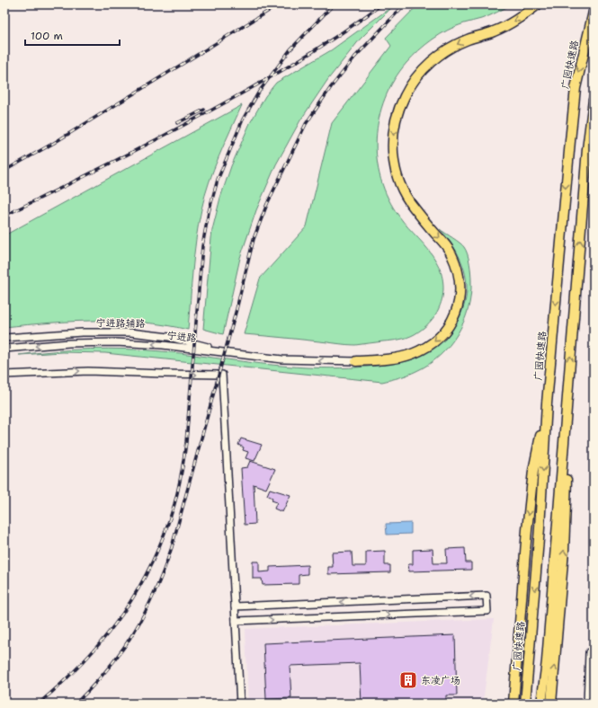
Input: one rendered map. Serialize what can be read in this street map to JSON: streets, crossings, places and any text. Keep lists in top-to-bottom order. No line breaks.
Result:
{"streets":{"highway":["广园快速路"],"street":["宁进路辅路","宁进路"]},"crossings":[["宁进路辅路","宁进路"]],"one_way":["宁进路"],"places":{"building":["东凌广场"]},"scale_bar":"100 m"}
